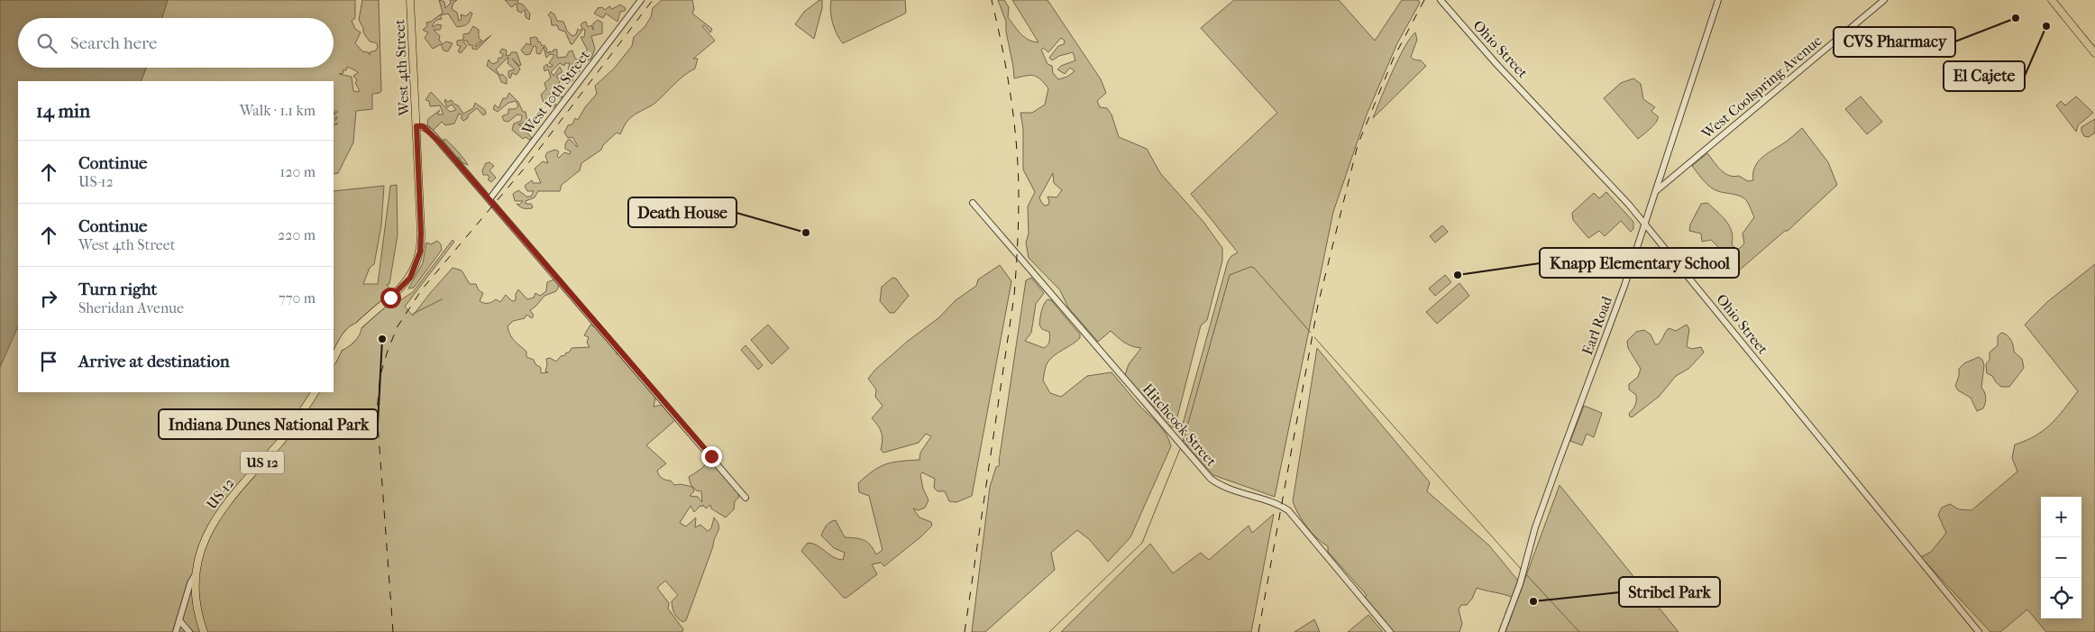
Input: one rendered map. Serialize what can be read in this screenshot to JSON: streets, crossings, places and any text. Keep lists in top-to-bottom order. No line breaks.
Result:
{"streets":{"main road":["West 4th Street","US 12","US-12"],"street":["Ohio Street","West Coolspring Avenue","West 10th Street","Earl Road","Hitchcock Street"]},"crossings":[["Ohio Street","Earl Road"],["West Coolspring Avenue","Earl Road"]],"places":["CVS Pharmacy","El Cajete","Death House","Knapp Elementary School","Indiana Dunes National Park","Stribel Park"],"page":{"search":"Search here","heading":["14 min","Walk · 1.1 km"],"list":[["Continue","US-12","120 m"],["Continue","West 4th Street","220 m"],["Turn right","Sheridan Avenue","770 m"],"Arrive at destination"],"map_buttons":["+","−"]}}
